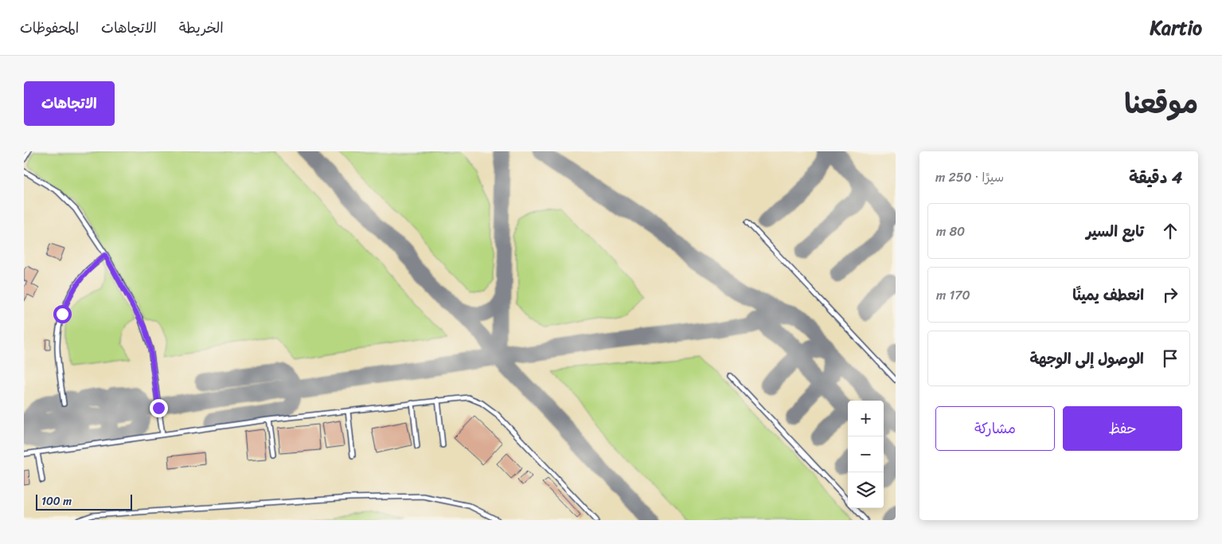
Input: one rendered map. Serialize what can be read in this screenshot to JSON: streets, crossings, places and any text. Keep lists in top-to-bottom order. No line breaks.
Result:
{"scale_bar":"100 m","page":{"header":"Kartio","nav":["الخريطة","الاتجاهات","المحفوظات"],"title":"موقعنا","buttons":["الاتجاهات",["حفظ","مشاركة"]],"heading":["4 دقيقة","سيرًا · 250 m"],"list":[["تابع السير","80 m"],["انعطف يمينًا","170 m"],"الوصول إلى الوجهة"],"map_buttons":["+","−"],"scale":"100 m"}}
